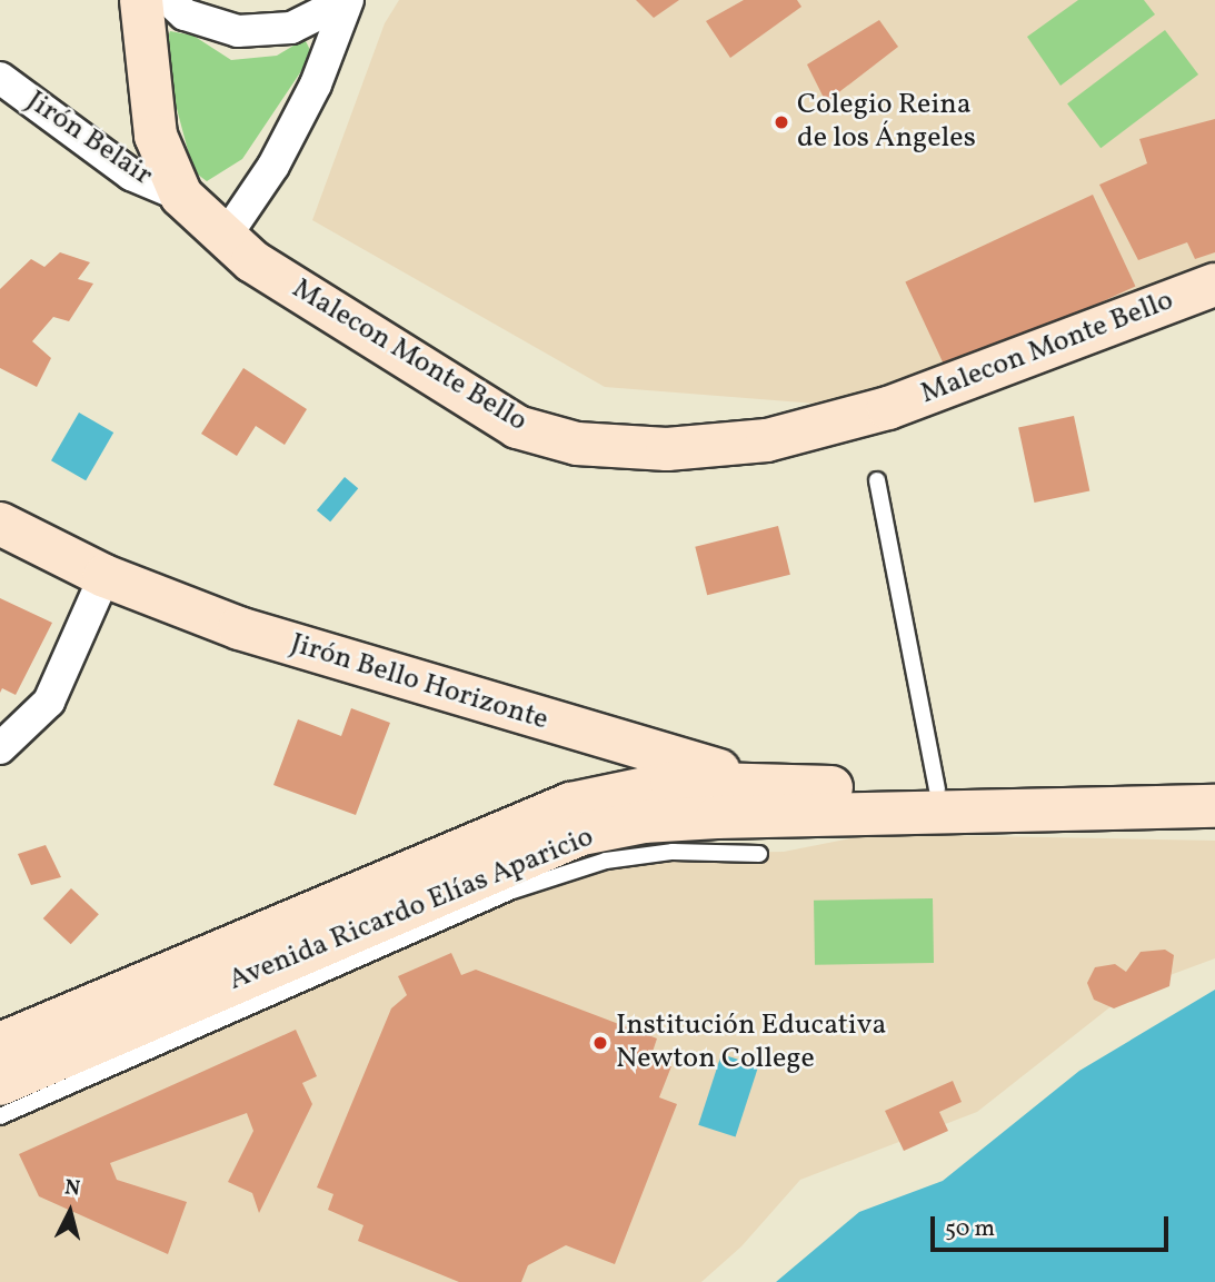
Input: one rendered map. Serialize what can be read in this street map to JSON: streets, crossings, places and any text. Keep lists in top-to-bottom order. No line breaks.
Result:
{"streets":{"street":["Jirón Belair","Malecon Monte Bello","Jirón Bello Horizonte","Avenida Ricardo Elías Aparicio"]},"crossings":[["Jirón Belair","Malecon Monte Bello"],["Jirón Bello Horizonte","Avenida Ricardo Elías Aparicio"]],"places":["Colegio Reina de los Ángeles","Institución Educativa Newton College"],"scale_bar":"50 m","north":"top"}
